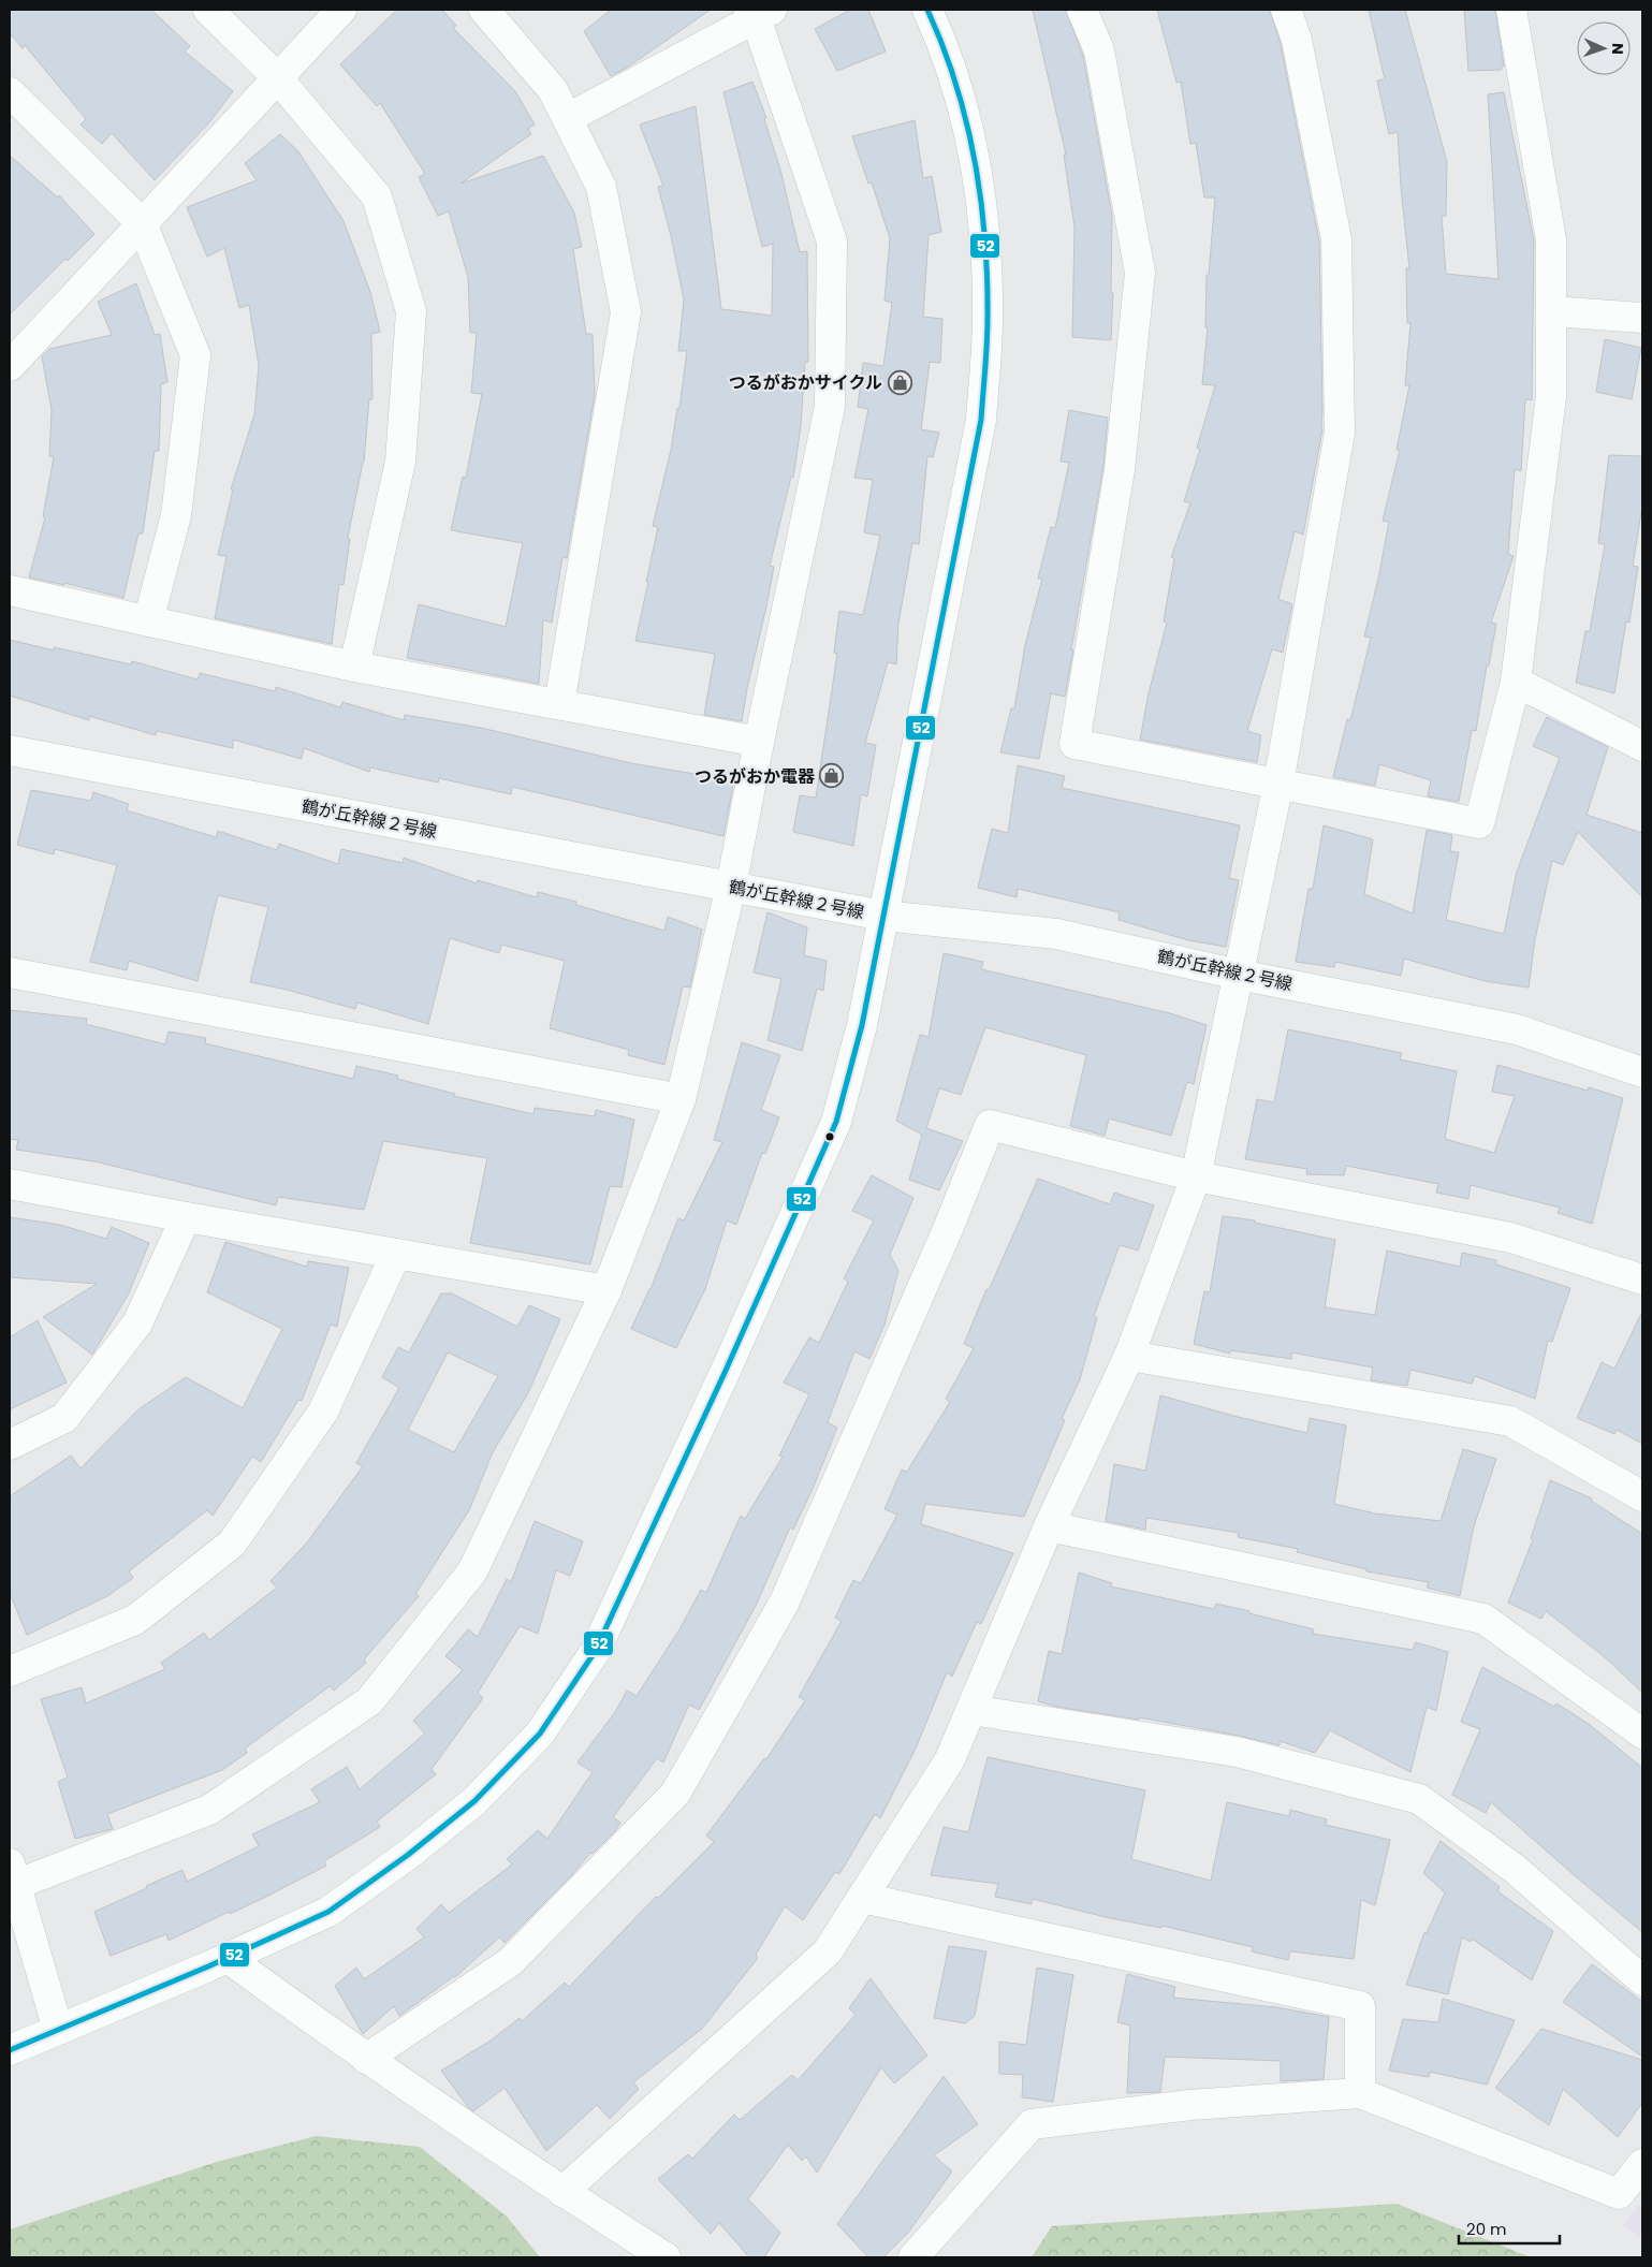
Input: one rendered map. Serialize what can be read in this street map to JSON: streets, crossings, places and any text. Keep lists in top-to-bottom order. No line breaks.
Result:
{"streets":{"street":["鶴が丘幹線２号線"]},"places":{"shop":["つるがおかサイクル","つるがおか電器"]},"lines":["transit line 52"],"scale_bar":"20 m","north":"right"}
